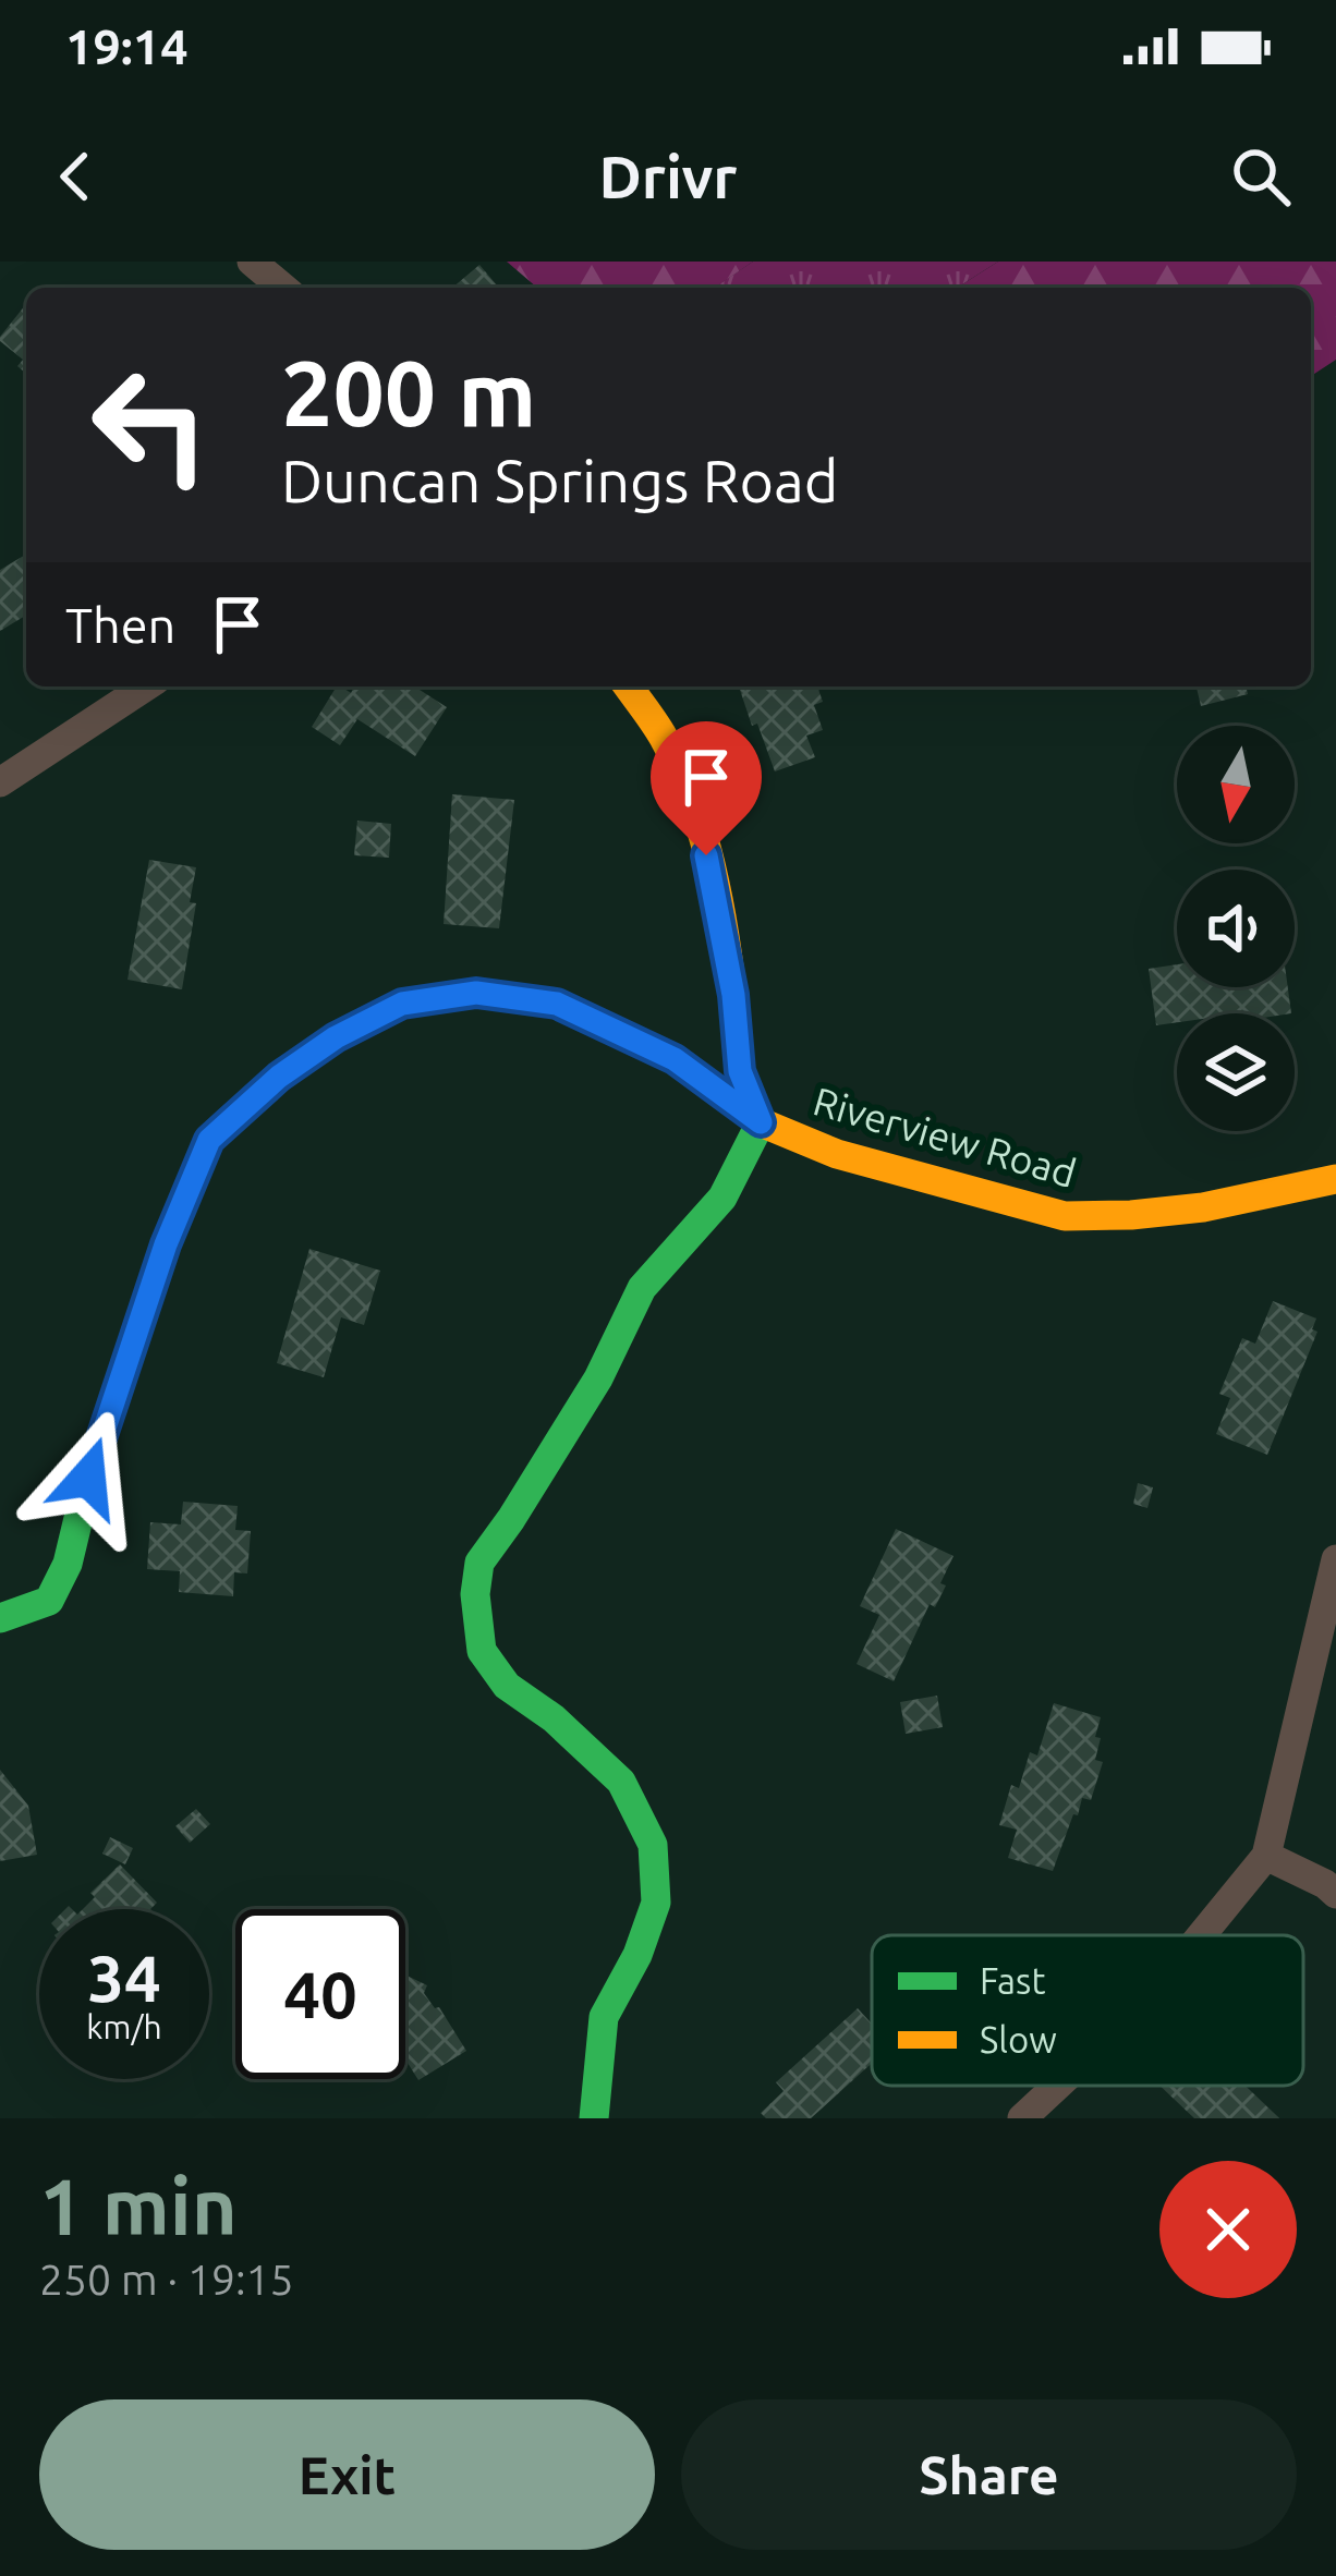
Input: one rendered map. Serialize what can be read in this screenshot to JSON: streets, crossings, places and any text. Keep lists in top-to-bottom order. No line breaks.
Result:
{"streets":{"street":["Riverview Road"]},"legend":["Fast","Slow"],"north":"bottom","page":{"status":"19:14","header":"Drivr","turn":["200 m","Duncan Springs Road"],"then":"Then","speed":"34 km/h","limit":"40","heading":["1 min","250 m · 19:15"],"buttons":["Exit","Share"]}}
